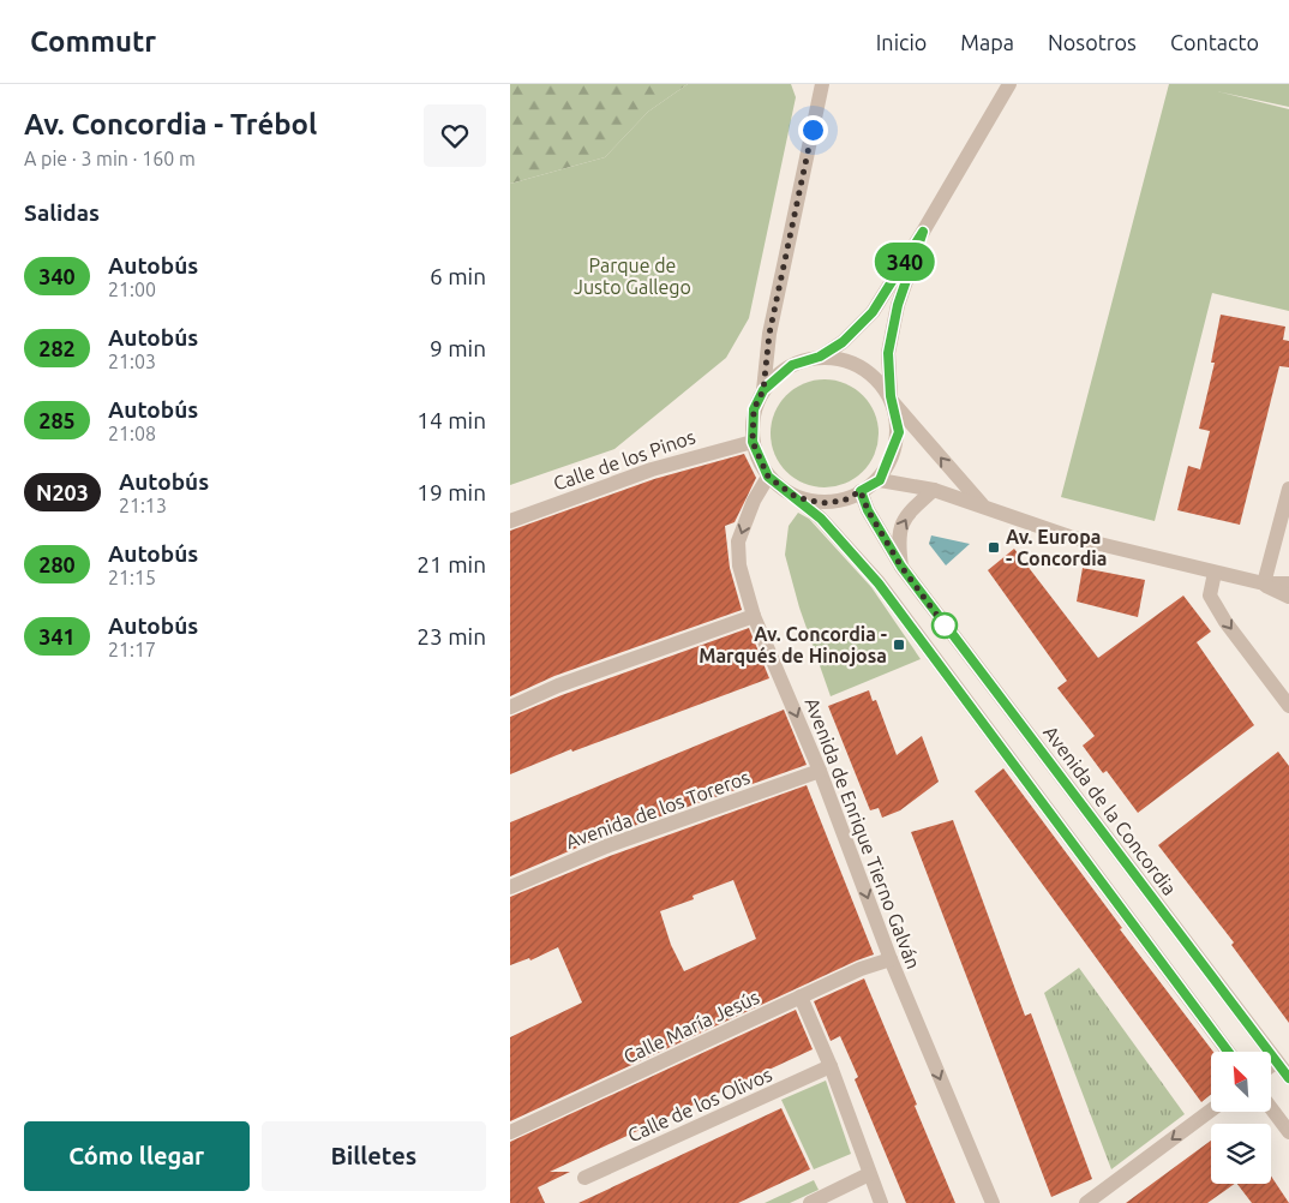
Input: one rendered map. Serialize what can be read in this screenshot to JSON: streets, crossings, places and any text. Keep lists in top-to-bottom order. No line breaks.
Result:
{"streets":{"street":["Calle de los Pinos","Avenida de los Toreros","Avenida de la Concordia","Avenida de Enrique Tierno Galván","Calle María Jesús","Calle de los Olivos"]},"crossings":[["Calle de los Pinos","Avenida de la Concordia"],["Calle de los Pinos","Avenida de Enrique Tierno Galván"],["Avenida de los Toreros","Avenida de Enrique Tierno Galván"],["Avenida de la Concordia","Avenida de Enrique Tierno Galván"],["Avenida de Enrique Tierno Galván","Calle María Jesús"]],"parks":["Parque de Justo Gallego"],"places":{"transit":["Av. Europa - Concordia","Av. Concordia - Marqués de Hinojosa"]},"lines":["bus line 340"],"north":"top left","page":{"header":"Commutr","nav":["Inicio","Mapa","Nosotros","Contacto"],"heading":[["Av. Concordia - Trébol","A pie · 3 min · 160 m"],"Salidas"],"on_map":"340","list":[{"mark":"340","name":"Autobús","note":"21:00","value":"6 min"},{"mark":"282","name":"Autobús","note":"21:03","value":"9 min"},{"mark":"285","name":"Autobús","note":"21:08","value":"14 min"},{"mark":"N203","name":"Autobús","note":"21:13","value":"19 min"},{"mark":"280","name":"Autobús","note":"21:15","value":"21 min"},{"mark":"341","name":"Autobús","note":"21:17","value":"23 min"}],"buttons":["Cómo llegar","Billetes"]}}
